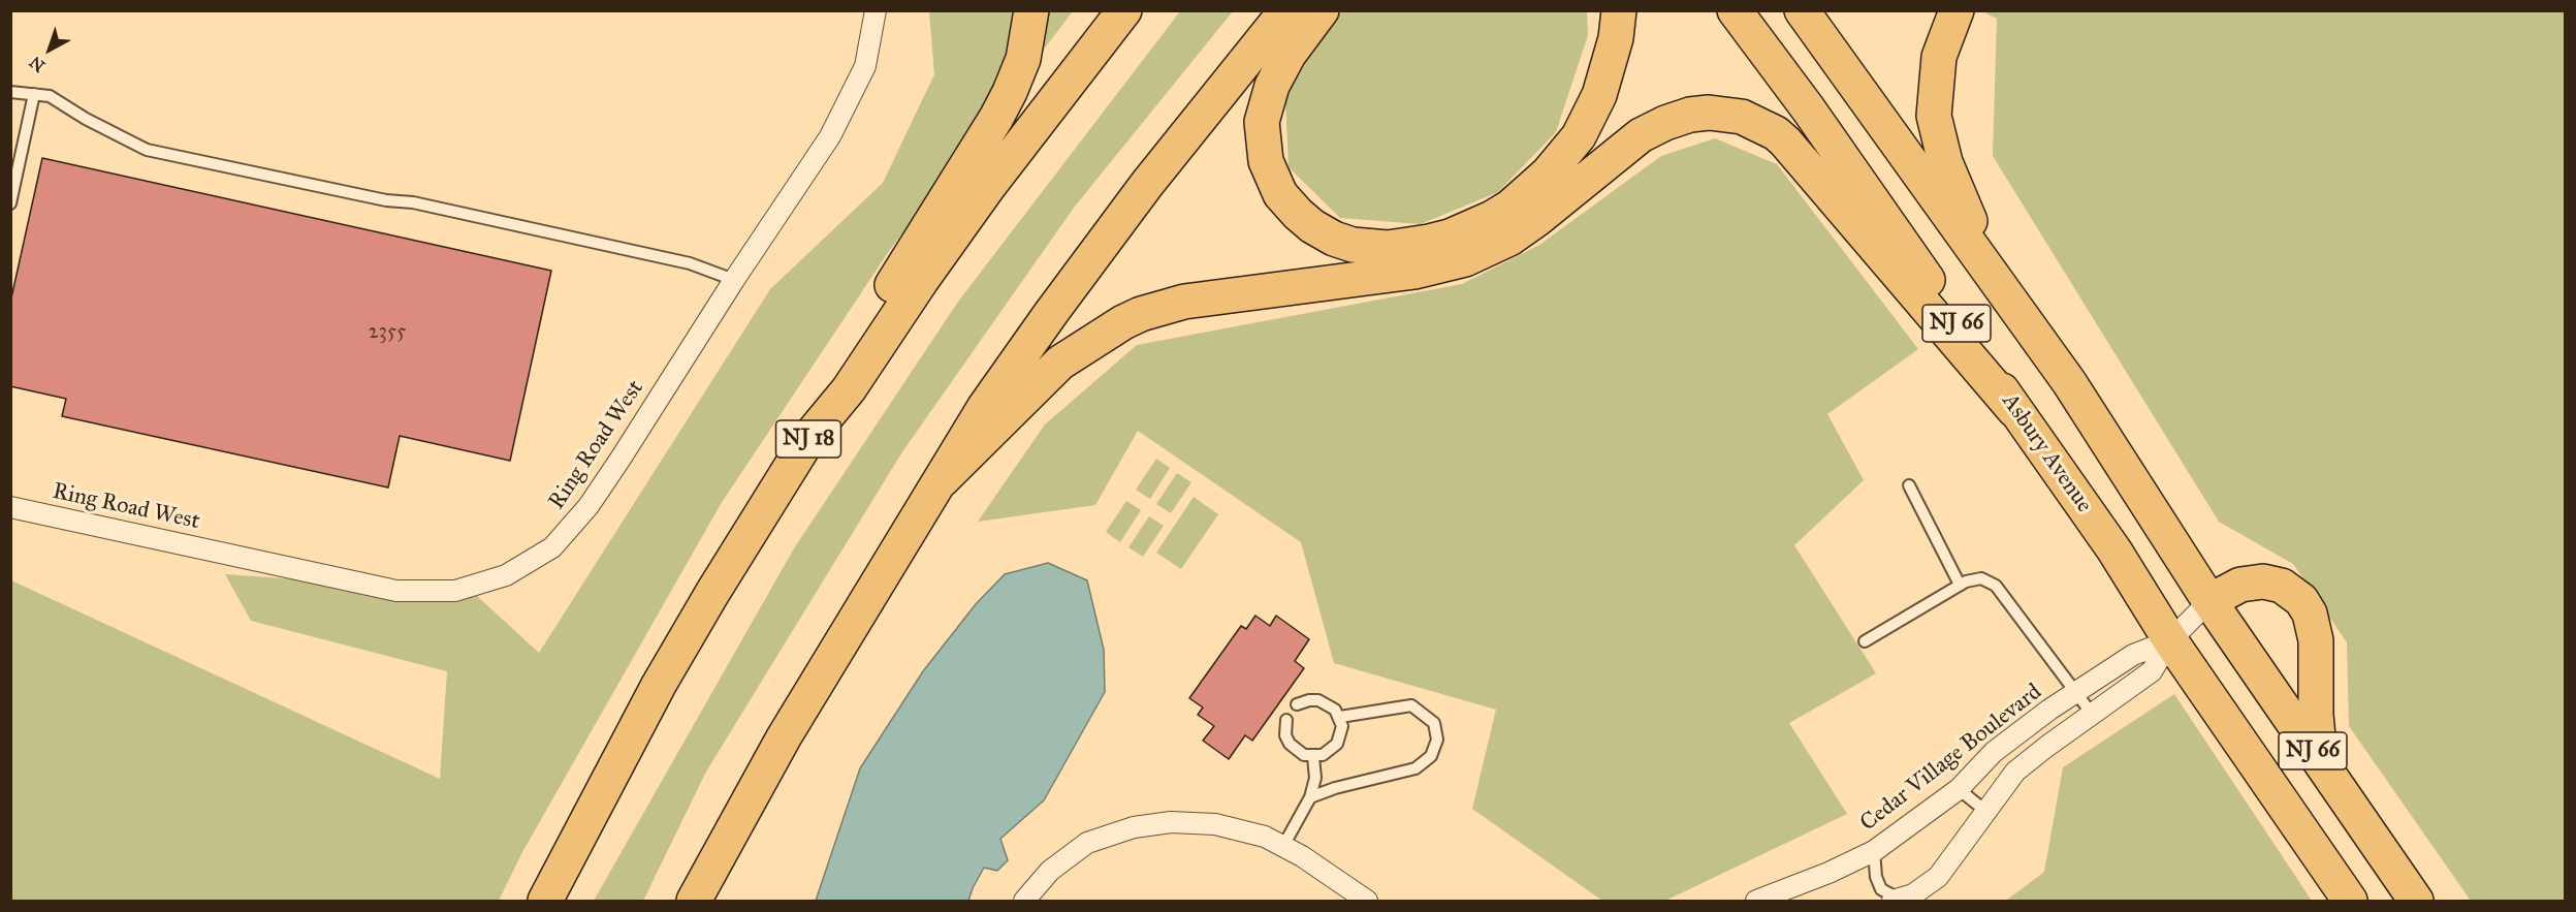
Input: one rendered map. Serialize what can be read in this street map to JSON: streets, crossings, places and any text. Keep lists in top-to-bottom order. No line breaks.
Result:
{"streets":{"highway":["NJ 66","NJ 18","Asbury Avenue"],"street":["Ring Road West","Cedar Village Boulevard"]},"crossings":[["NJ 66","Cedar Village Boulevard"],["Asbury Avenue","Cedar Village Boulevard"]],"house_numbers":["2355"],"north":"bottom left"}
